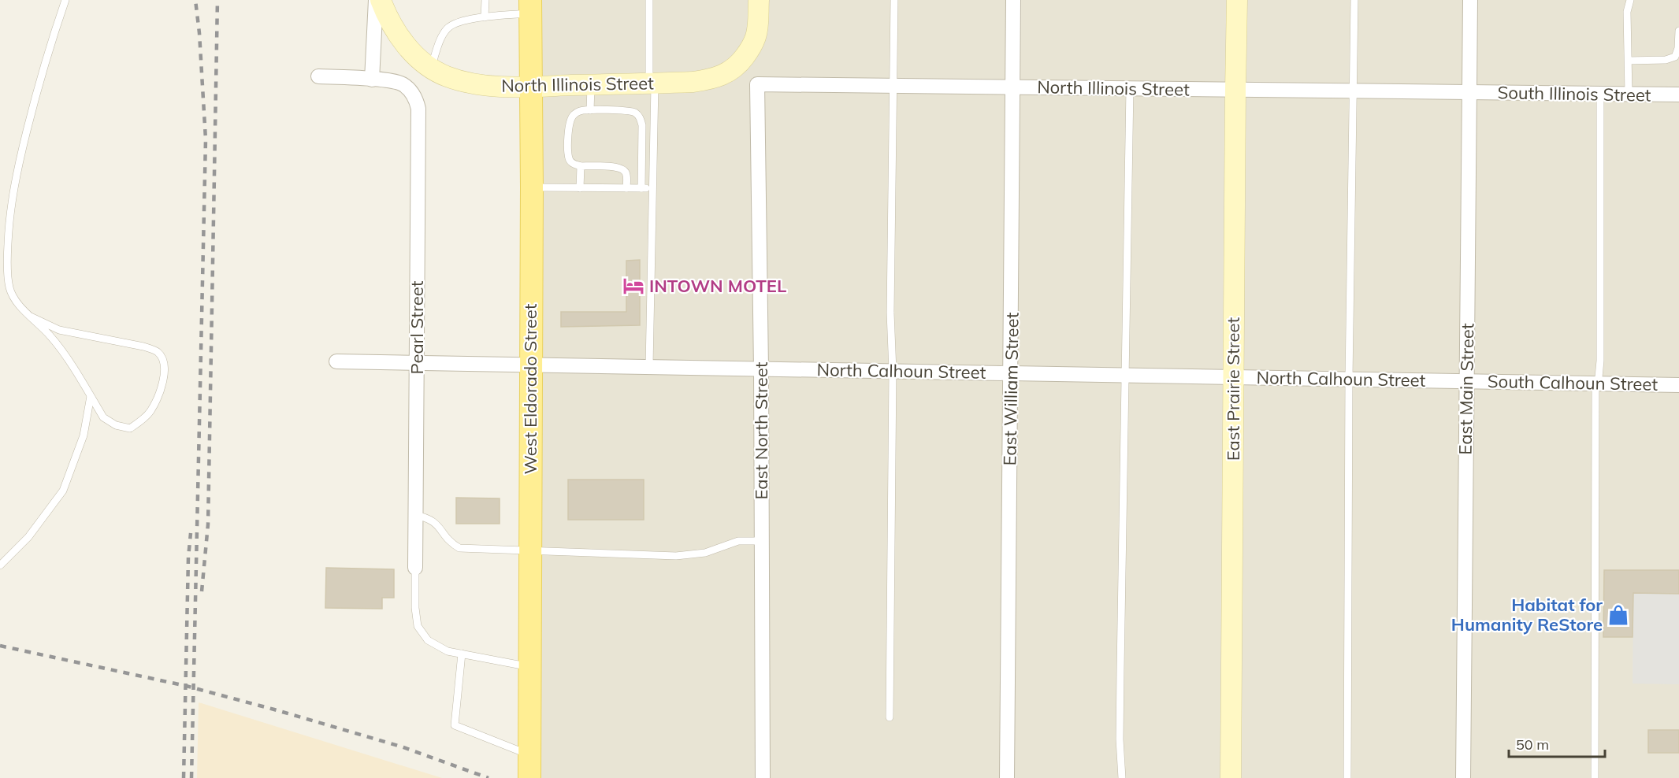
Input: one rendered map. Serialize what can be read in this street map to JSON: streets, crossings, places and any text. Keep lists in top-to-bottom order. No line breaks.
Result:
{"streets":{"main road":["West Eldorado Street"],"street":["North Illinois Street","South Illinois Street","Pearl Street","North Calhoun Street","South Calhoun Street","East William Street","East Prairie Street","East Main Street","East North Street"]},"crossings":[["North Illinois Street","South Illinois Street"],["North Illinois Street","West Eldorado Street"],["North Illinois Street","East William Street"],["North Illinois Street","East Prairie Street"],["North Illinois Street","East Main Street"],["North Illinois Street","East North Street"],["South Illinois Street","East Main Street"],["Pearl Street","North Calhoun Street"],["North Calhoun Street","South Calhoun Street"],["North Calhoun Street","West Eldorado Street"],["North Calhoun Street","East William Street"],["North Calhoun Street","East Prairie Street"],["North Calhoun Street","East Main Street"],["North Calhoun Street","East North Street"],["South Calhoun Street","East Main Street"]],"places":{"hotel":["INTOWN MOTEL"],"shop":["Habitat for Humanity ReStore"]},"scale_bar":"50 m"}
